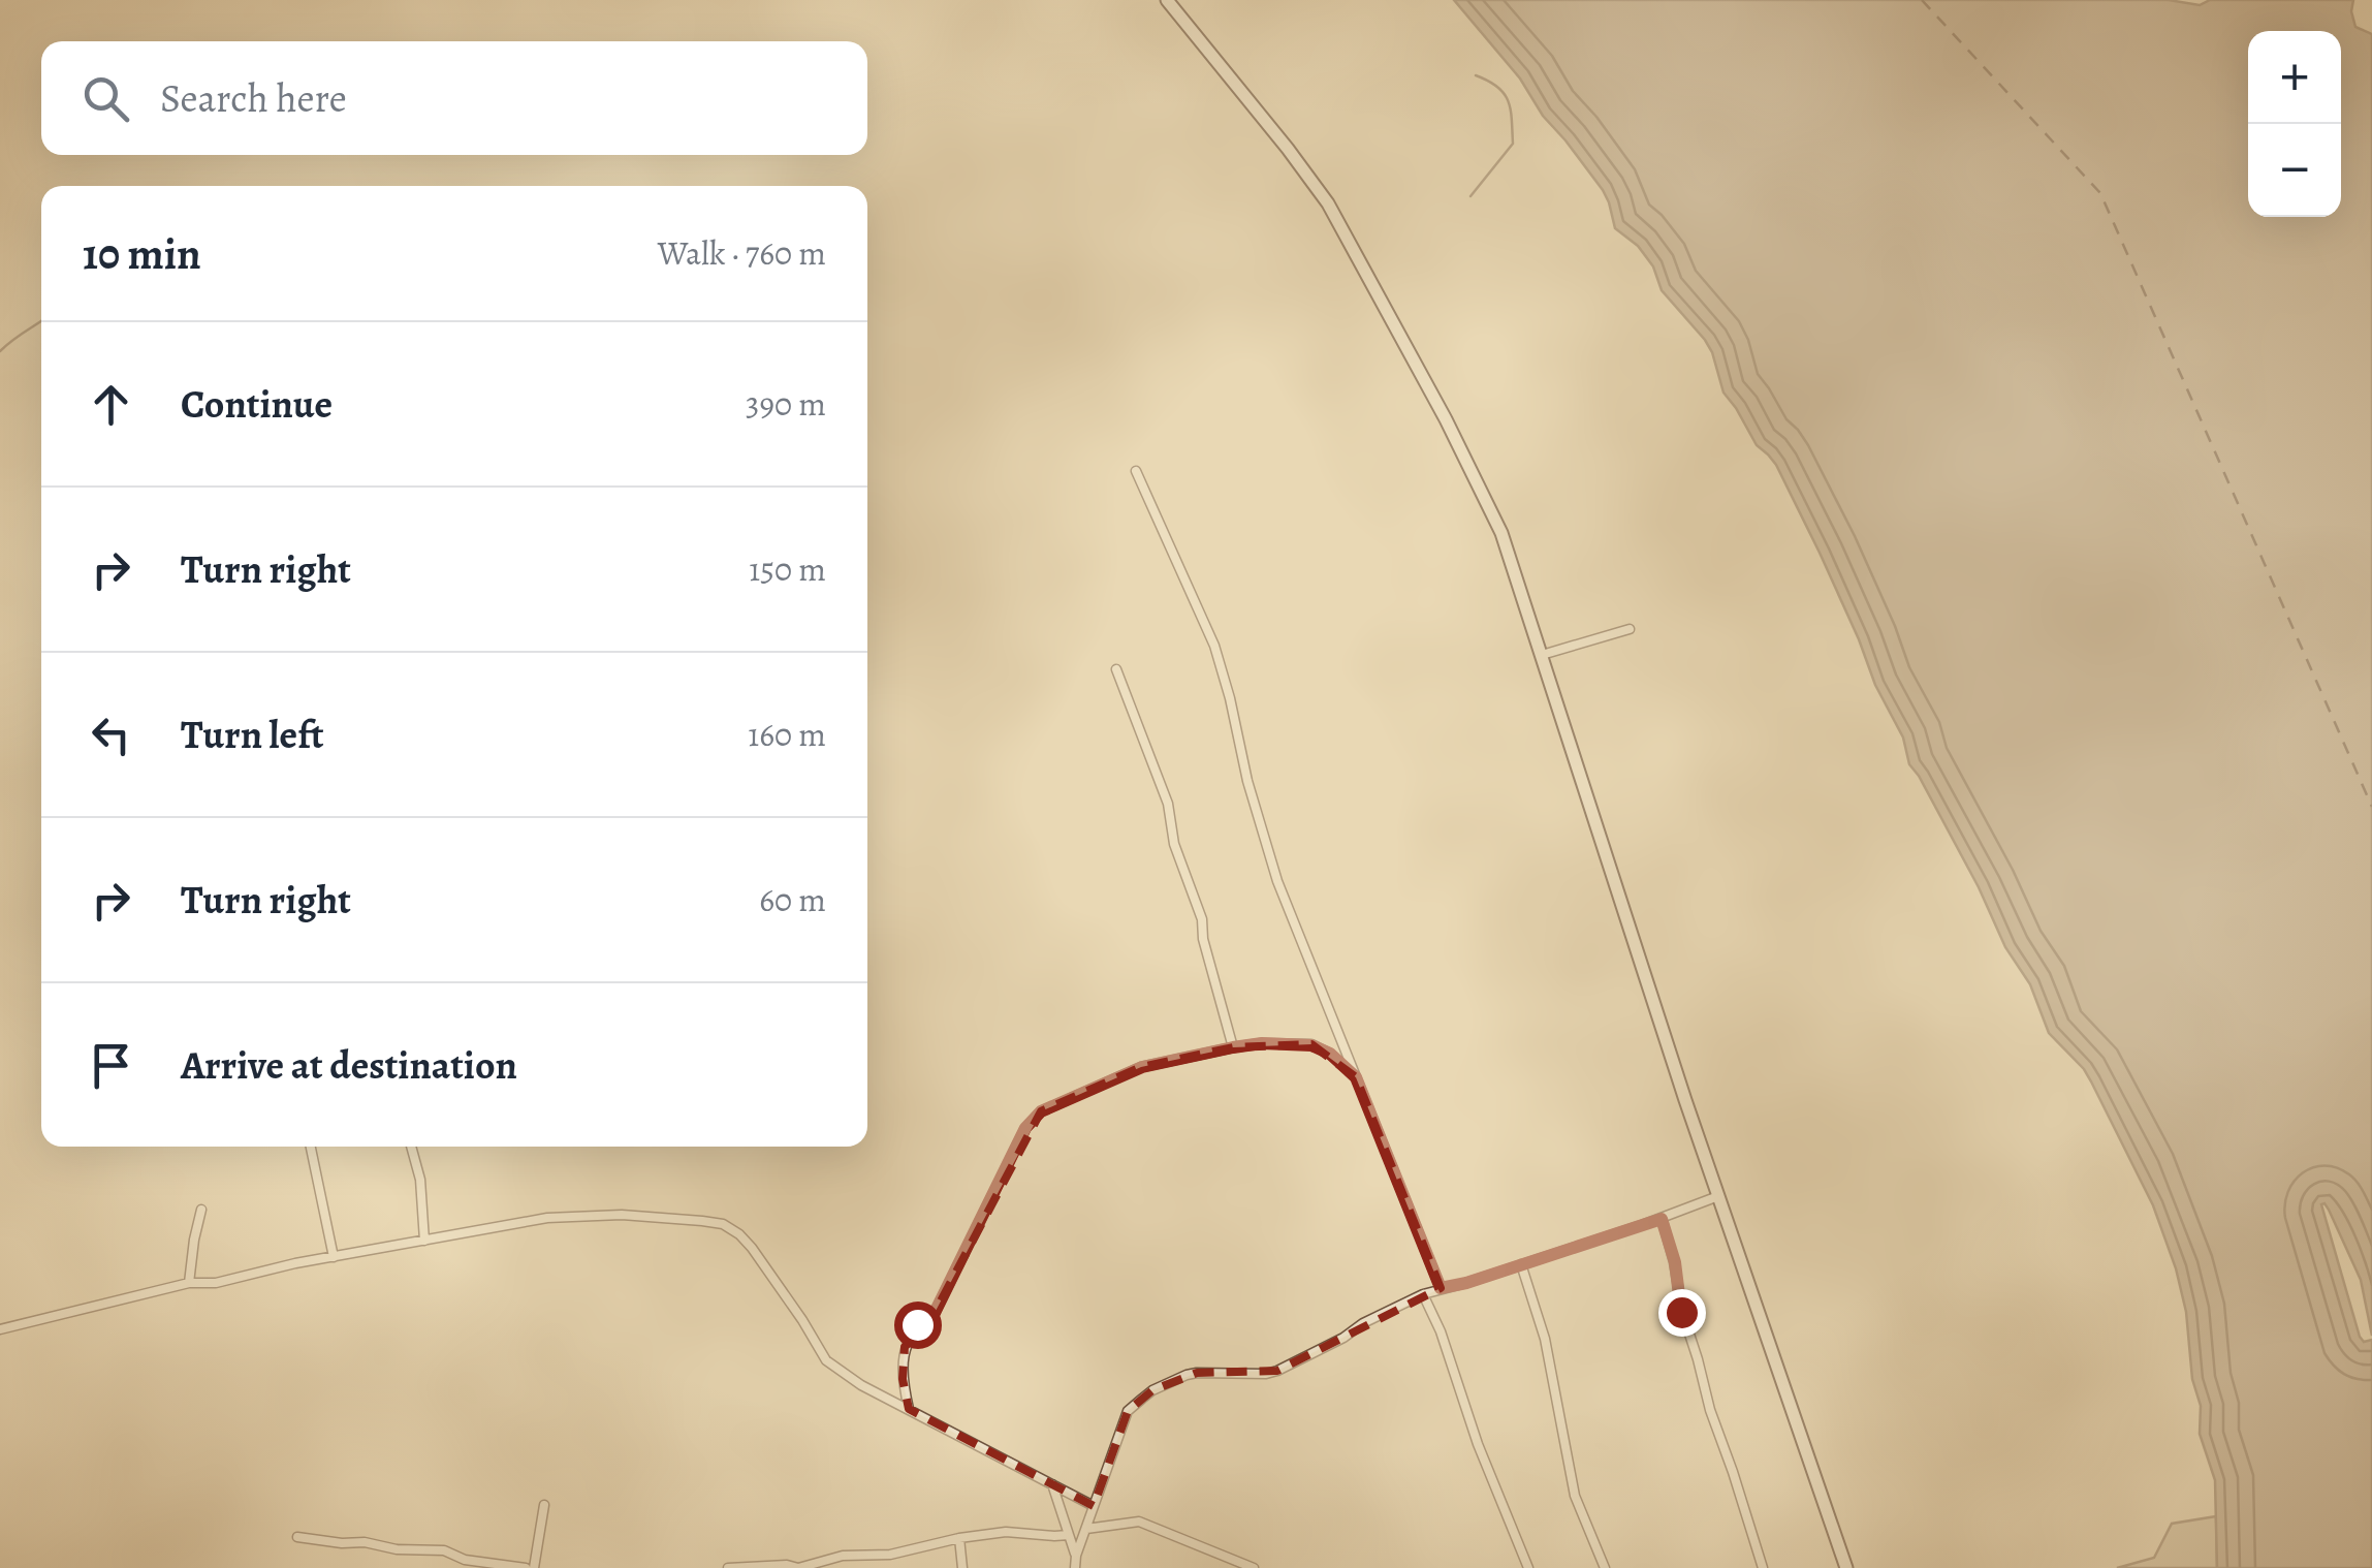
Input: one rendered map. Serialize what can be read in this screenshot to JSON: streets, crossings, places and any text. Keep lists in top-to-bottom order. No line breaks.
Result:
{"page":{"map_buttons":["+","−"],"search":"Search here","heading":["10 min","Walk · 760 m"],"list":[["Continue","390 m"],["Turn right","150 m"],["Turn left","160 m"],["Turn right","60 m"],"Arrive at destination"]}}
